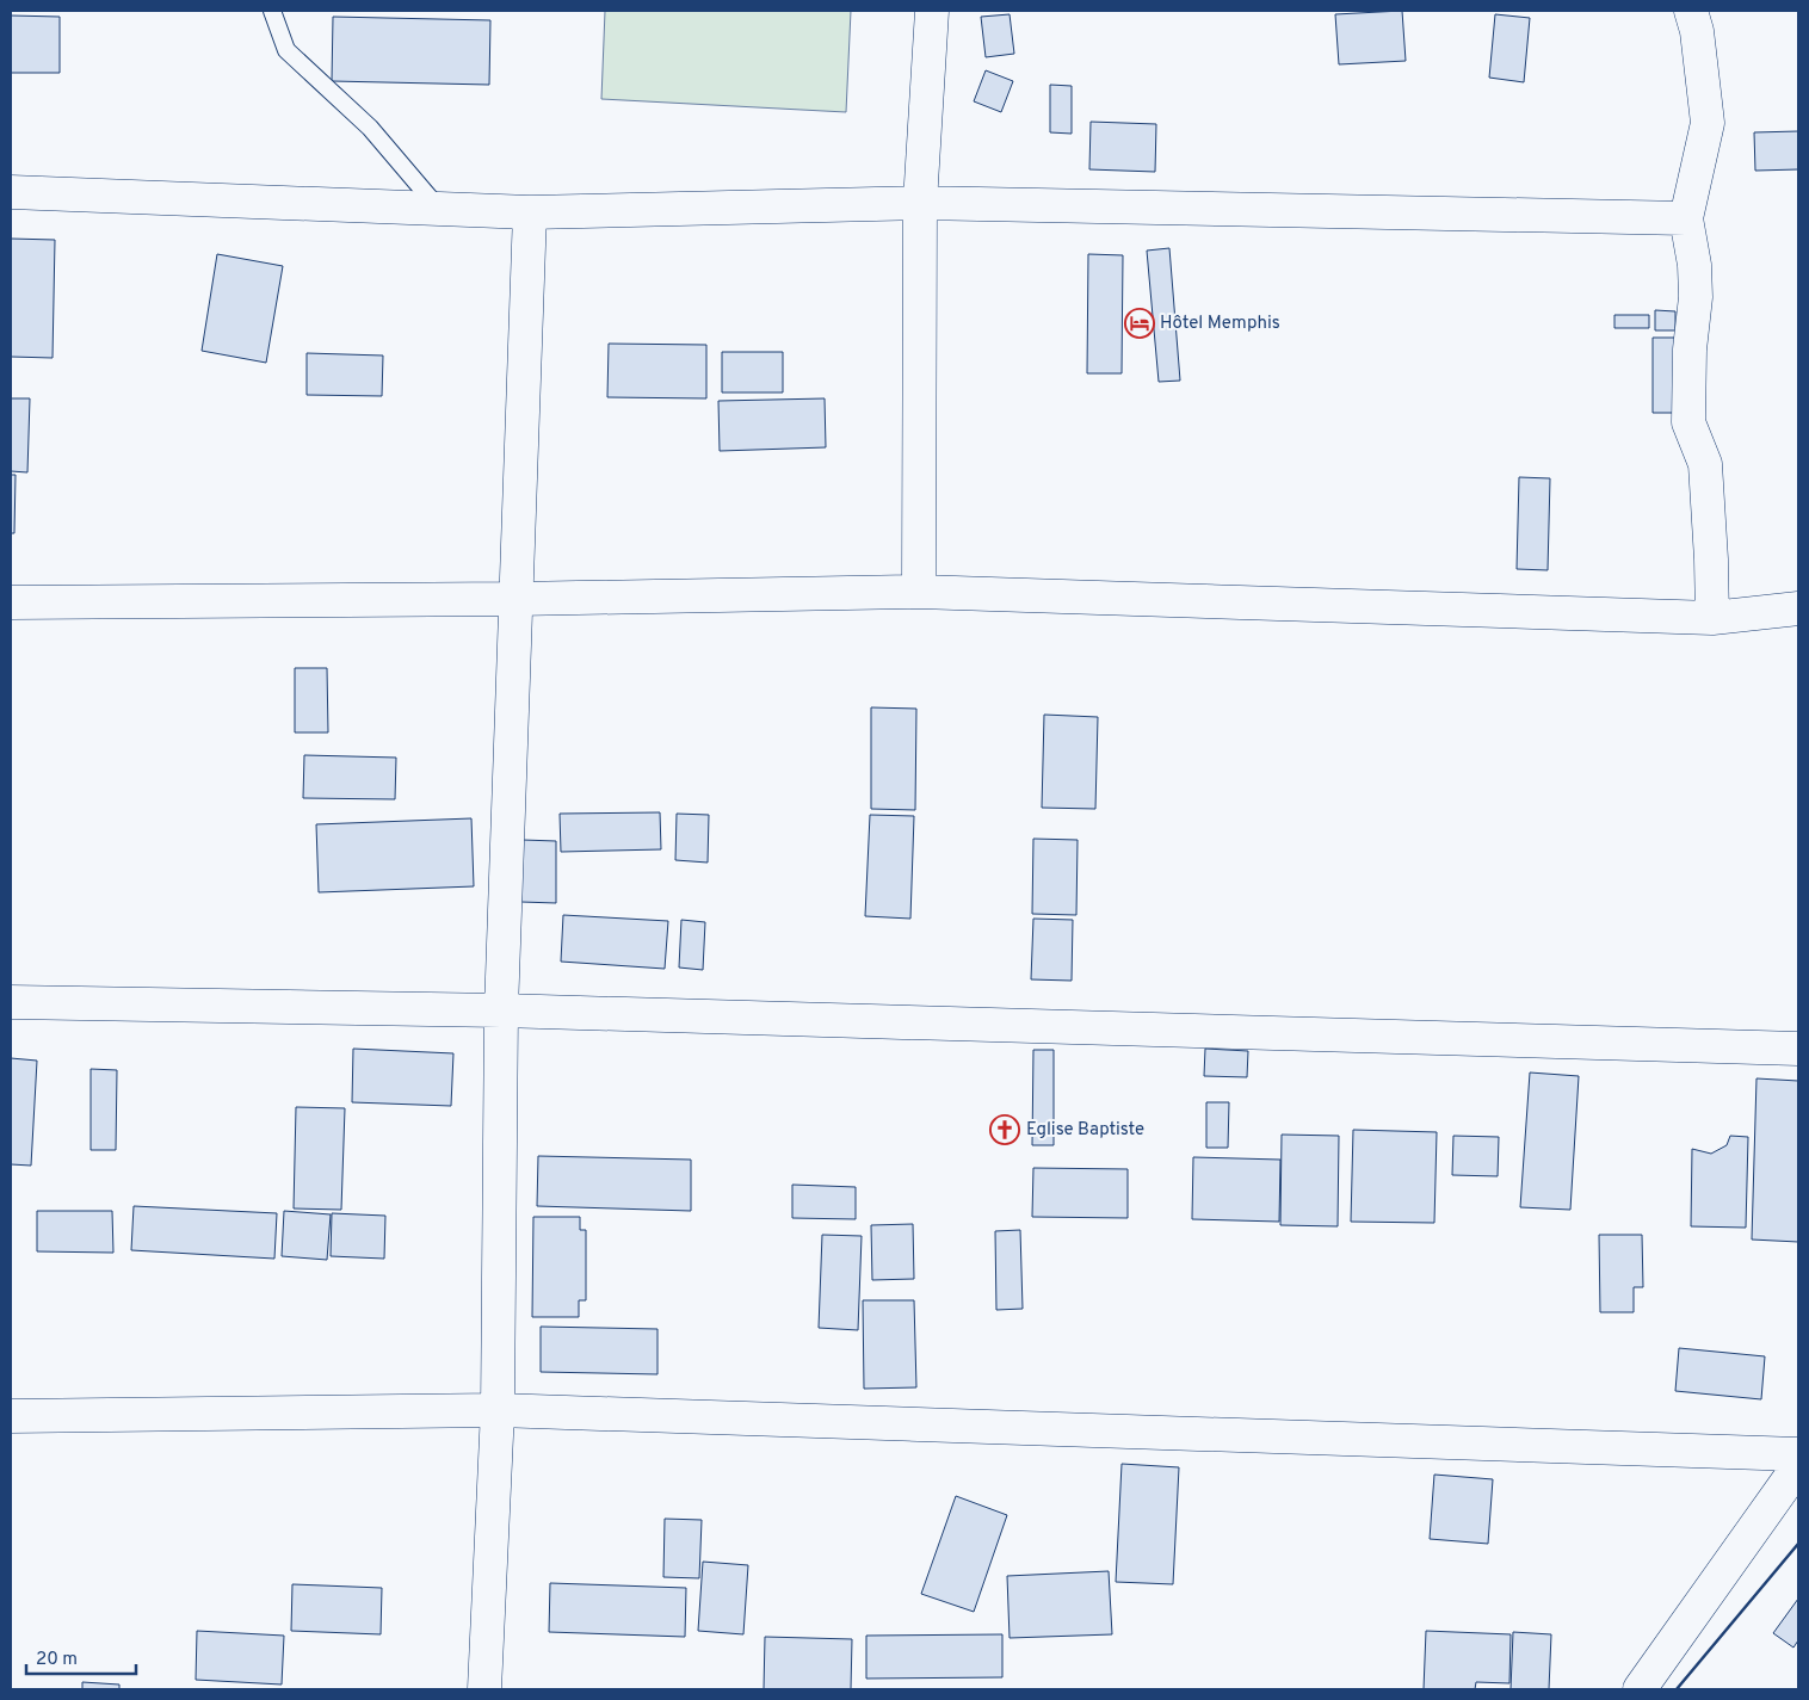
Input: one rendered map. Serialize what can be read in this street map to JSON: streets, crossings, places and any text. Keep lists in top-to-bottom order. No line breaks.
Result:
{"places":{"hotel":["Hôtel Memphis"],"church":["Eglise Baptiste"]},"scale_bar":"20 m"}
